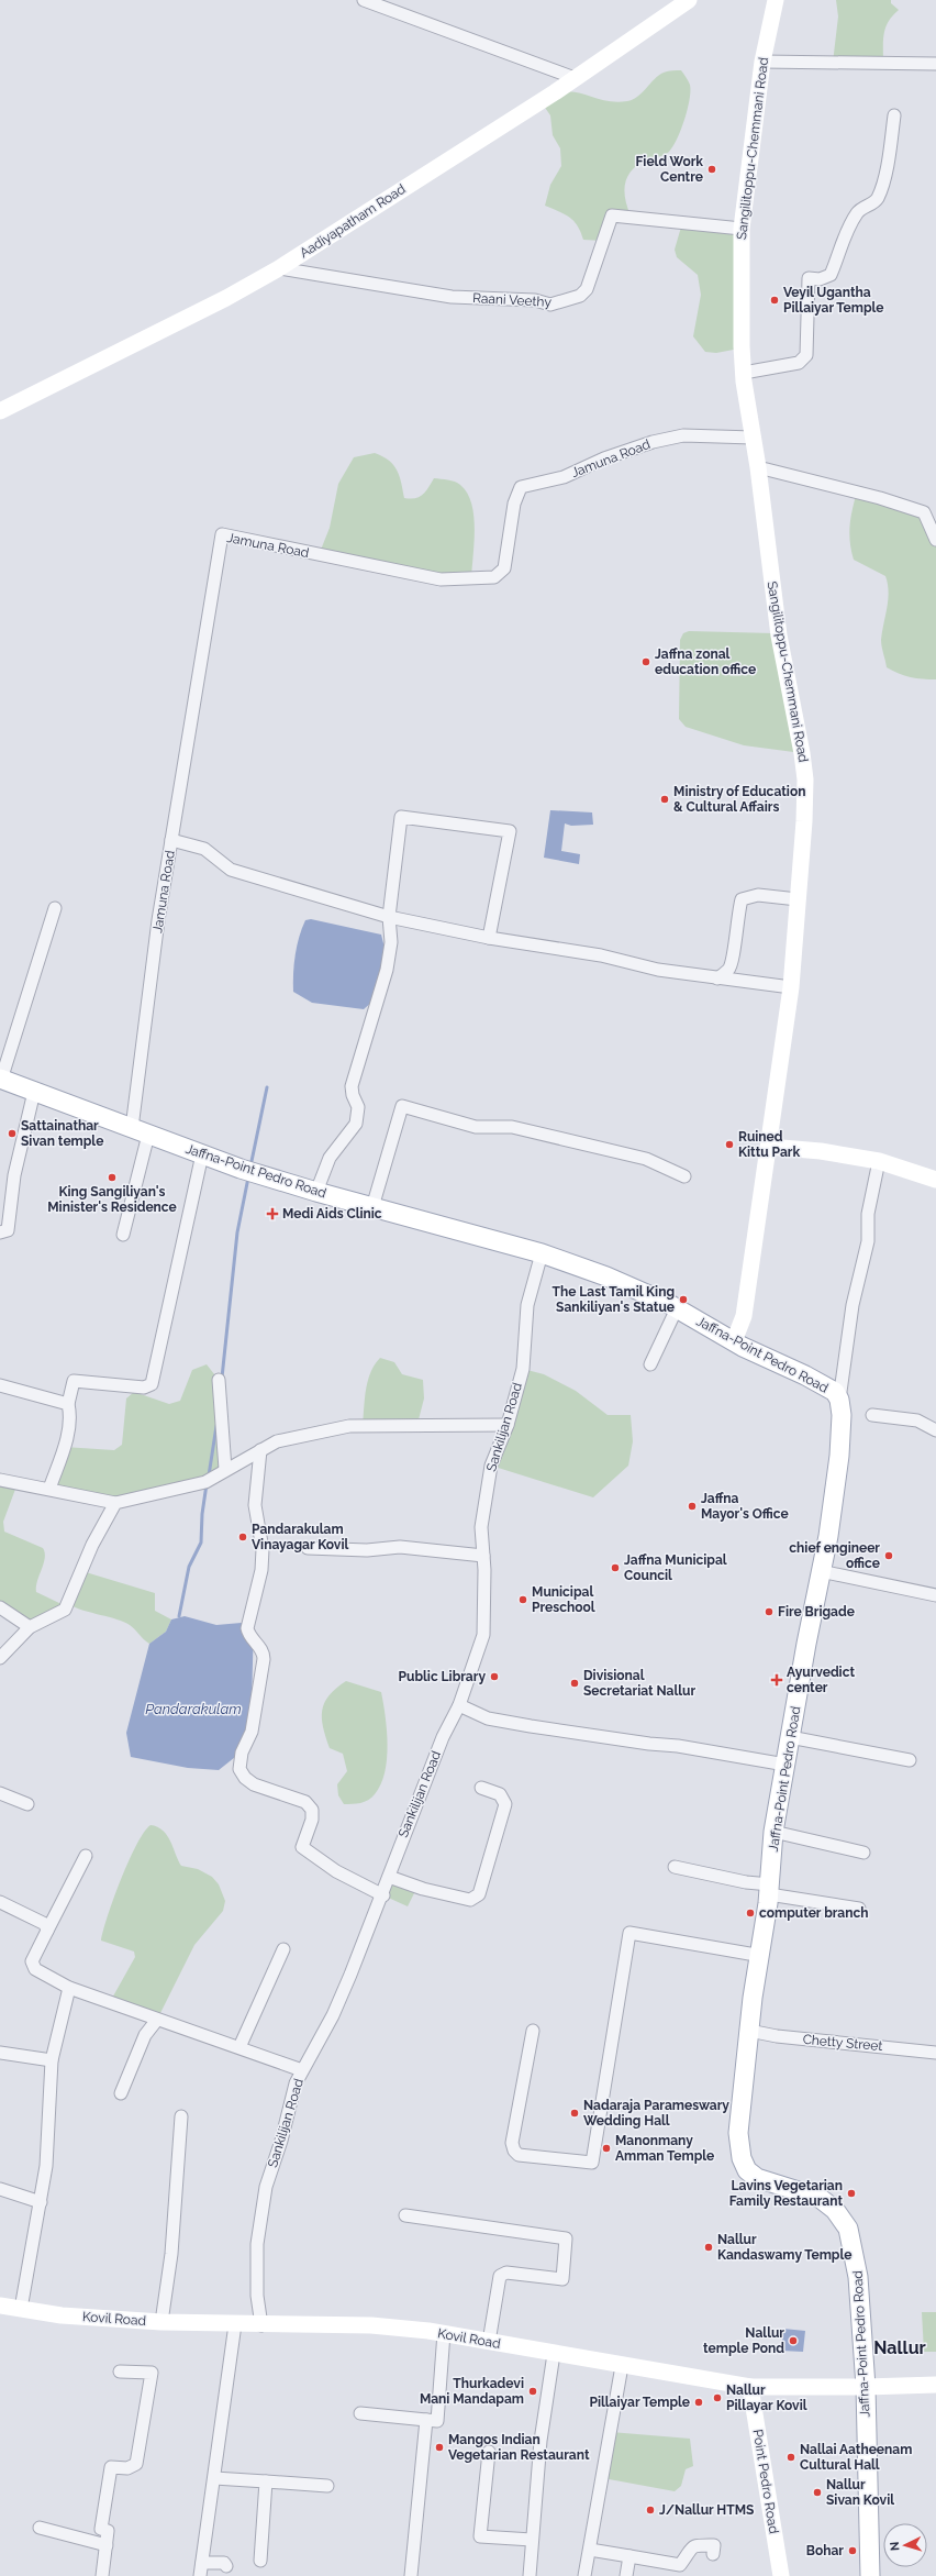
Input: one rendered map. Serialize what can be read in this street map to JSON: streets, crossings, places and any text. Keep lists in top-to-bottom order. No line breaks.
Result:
{"streets":{"main road":["Jaffna-Point Pedro Road"],"street":["Sangilitoppu-Chemmani Road","Aadiyapatham Road","Raani Veethy","Jamuna Road","Sankilijan Road","Chetty Street","Kovil Road","Point Pedro Road"]},"crossings":[["Sangilitoppu-Chemmani Road","Raani Veethy"],["Sangilitoppu-Chemmani Road","Jamuna Road"],["Sangilitoppu-Chemmani Road","Jaffna-Point Pedro Road"],["Aadiyapatham Road","Raani Veethy"],["Jamuna Road","Jaffna-Point Pedro Road"],["Jaffna-Point Pedro Road","Sankilijan Road"],["Jaffna-Point Pedro Road","Chetty Street"],["Jaffna-Point Pedro Road","Kovil Road"],["Sankilijan Road","Kovil Road"],["Kovil Road","Point Pedro Road"]],"districts":["Nallur"],"water":["Pandarakulam"],"places":{"other":["Field Work Centre","Veyil Ugantha Pillaiyar Temple","Jaffna zonal education office","Ministry of Education & Cultural Affairs","Sattainathar Sivan temple","Ruined Kittu Park","King Sangiliyan's Minister's Residence","The Last Tamil King Sankiliyan's Statue","Jaffna Mayor's Office","Pandarakulam Vinayagar Kovil","chief engineer office","Jaffna Municipal Council","Municipal Preschool","Fire Brigade","Public Library","Divisional Secretariat Nallur","computer branch","Nadaraja Parameswary Wedding Hall","Manonmany Amman Temple","Lavins Vegetarian Family Restaurant","Nallur Kandaswamy Temple","Nallur temple Pond","Thurkadevi Mani Mandapam","Nallur Pillayar Kovil","Pillaiyar Temple","Mangos Indian Vegetarian Restaurant","Nallai Aatheenam Cultural Hall","Nallur Sivan Kovil","J/Nallur HTMS","Bohar"],"health":["Medi Aids Clinic","Ayurvedict center"]},"north":"left"}
